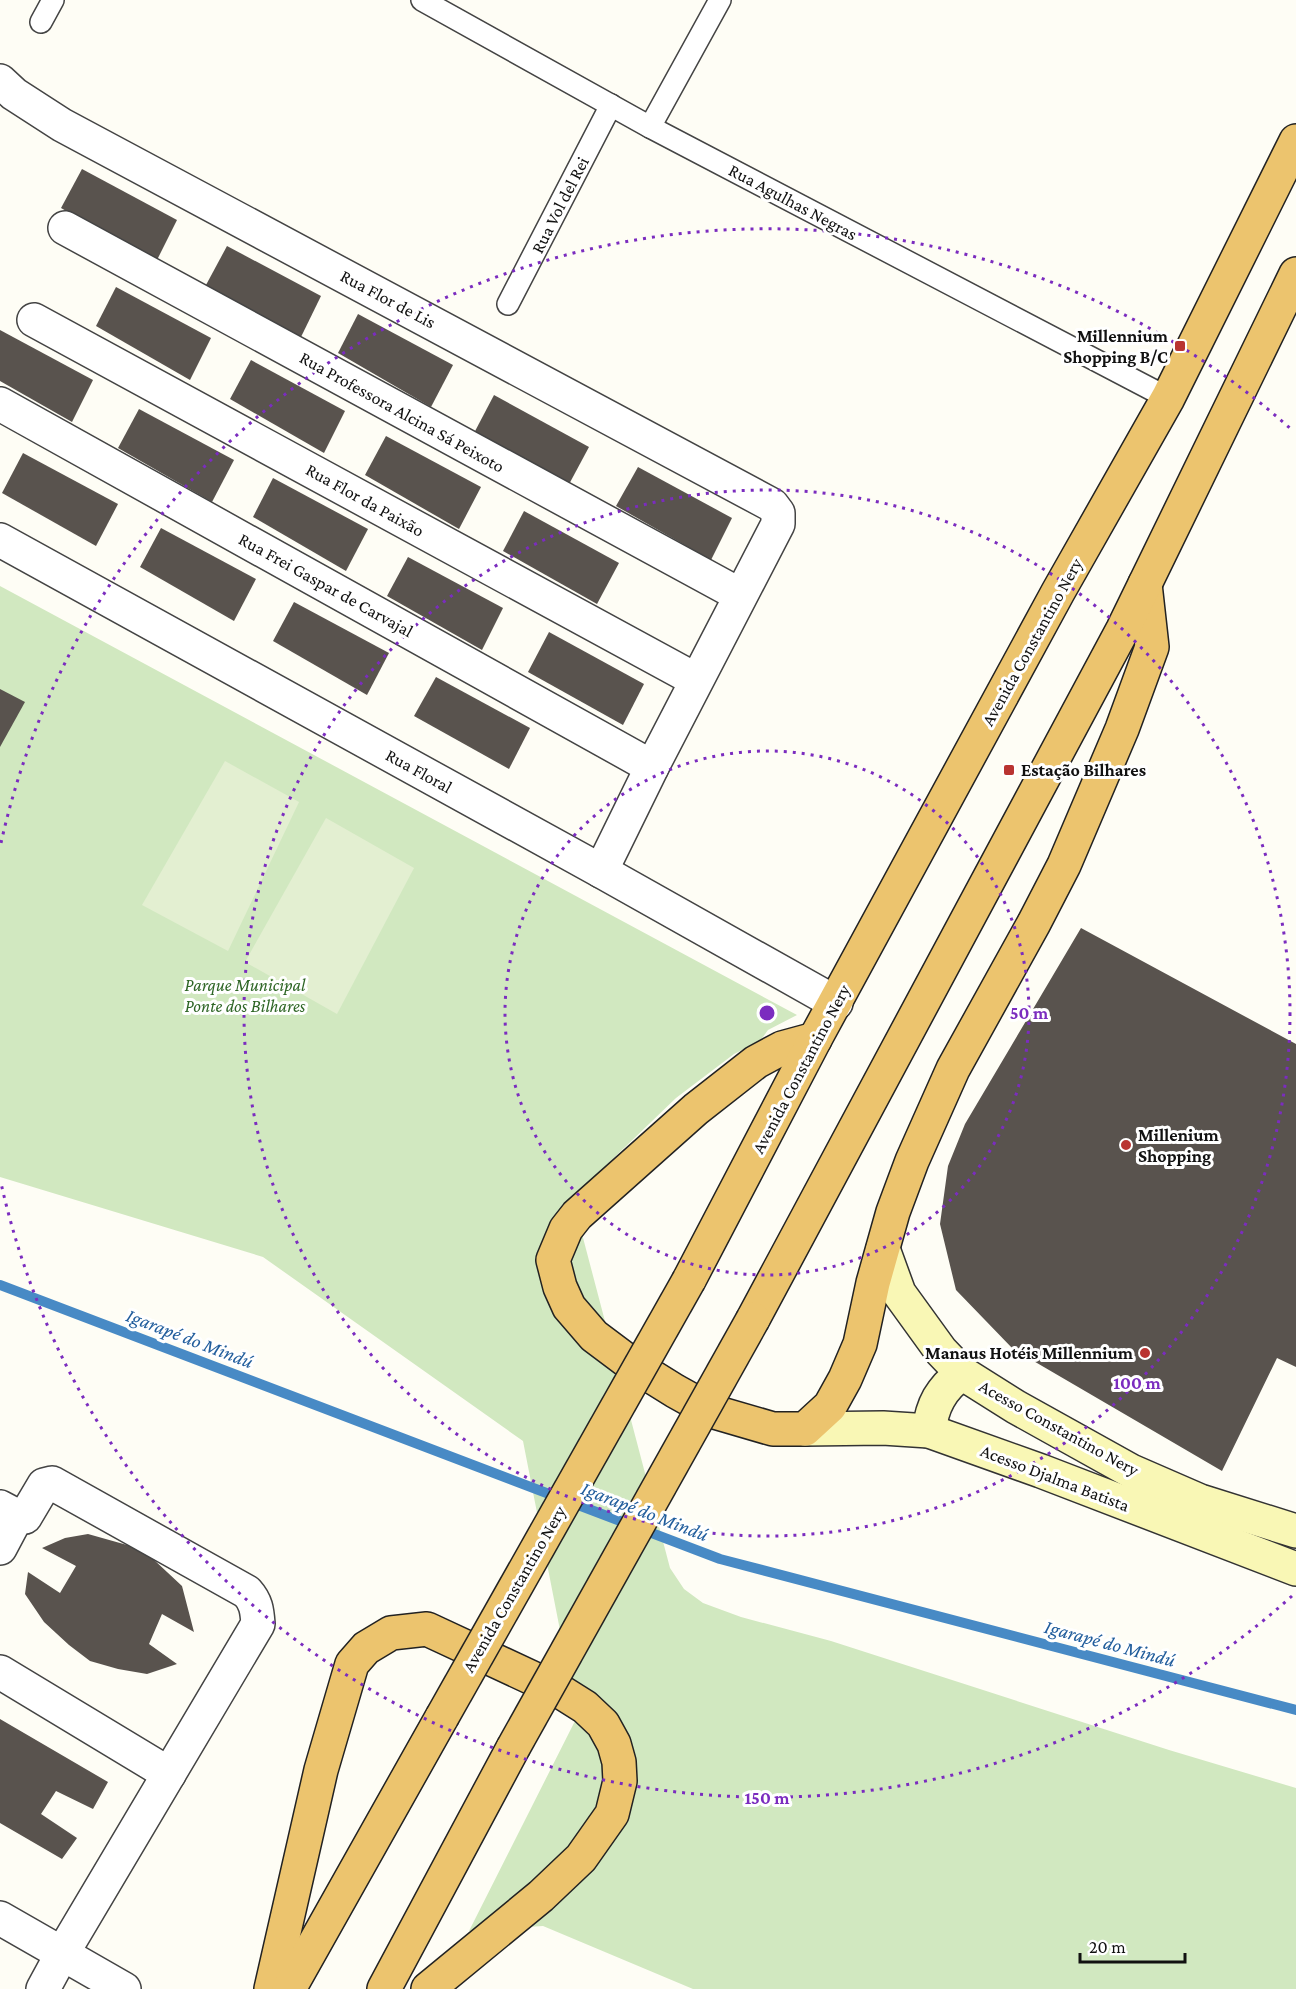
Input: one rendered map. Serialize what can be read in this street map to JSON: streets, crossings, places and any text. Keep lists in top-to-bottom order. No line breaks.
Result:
{"streets":{"highway":["Avenida Constantino Nery"],"main road":["Acesso Constantino Nery","Acesso Djalma Batista"],"street":["Rua Flor de Lis","Rua Professora Alcina Sá Peixoto","Rua Flor da Paixão","Rua Frei Gaspar de Carvajal","Rua Floral"],"lane":["Rua Agulhas Negras","Rua Vol del Rei"]},"crossings":[["Rua Agulhas Negras","Rua Vol del Rei"],["Rua Agulhas Negras","Avenida Constantino Nery"],["Rua Flor de Lis","Rua Professora Alcina Sá Peixoto"],["Avenida Constantino Nery","Rua Floral"]],"water":["Igarapé do Mindú"],"parks":["Parque Municipal Ponte dos Bilhares"],"places":{"transit":["Millennium Shopping B/C","Estação Bilhares"],"other":["Millenium Shopping","Manaus Hotéis Millennium"]},"scale_bar":"20 m","rings":["50 m","100 m","150 m"]}
